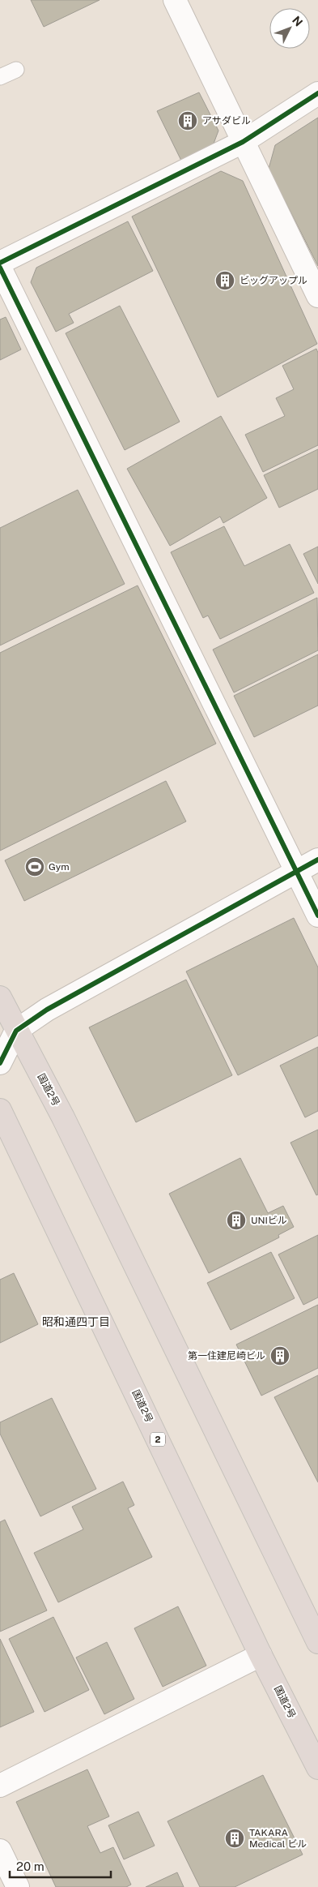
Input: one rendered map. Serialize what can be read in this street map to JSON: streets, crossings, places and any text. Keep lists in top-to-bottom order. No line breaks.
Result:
{"streets":{"highway":["国道2号","2"]},"districts":["昭和通四丁目"],"places":{"building":["アサダビル","ビッグアップル","UNIビル","第一住建尼崎ビル","TAKARA Medical ビル"],"sports":["Gym"]},"scale_bar":"20 m","north":"top right"}
